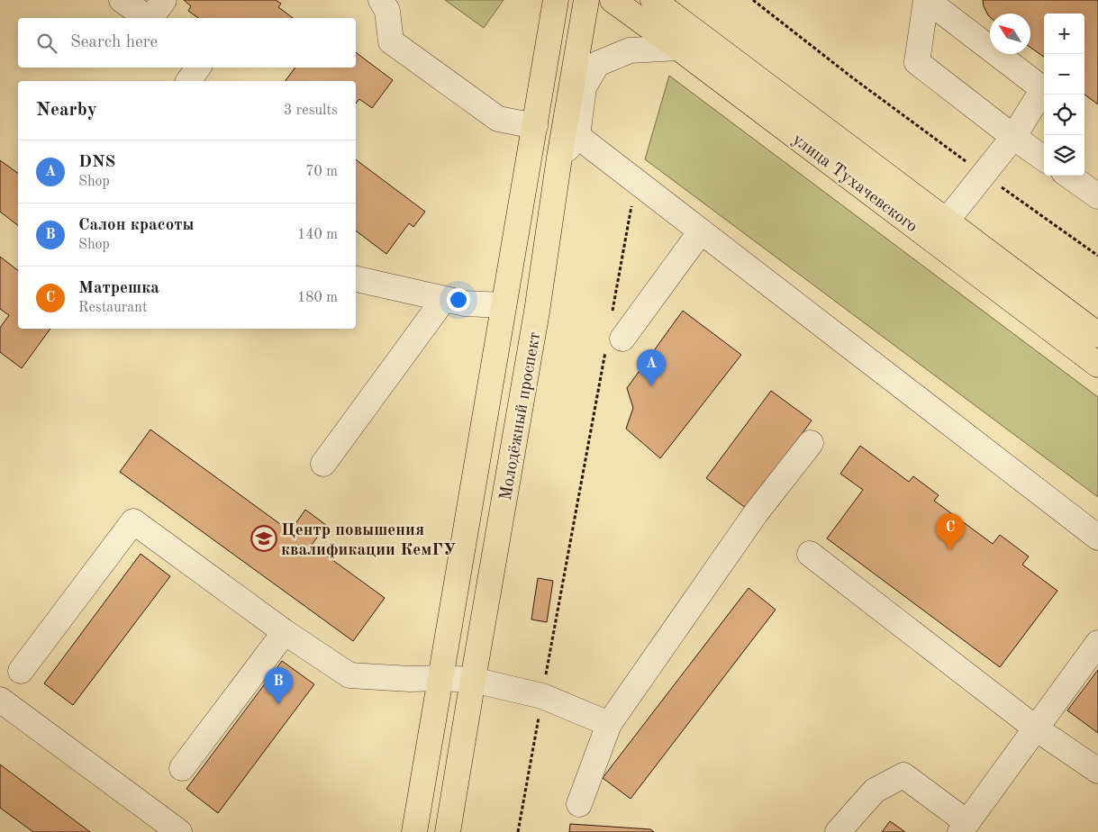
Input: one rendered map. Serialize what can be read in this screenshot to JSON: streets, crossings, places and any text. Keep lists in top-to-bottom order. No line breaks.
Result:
{"streets":{"main road":["улица Тухачевского","Молодёжный проспект"]},"places":{"school or university":["Центр повышения квалификации КемГУ"]},"north":"top left","page":{"map_buttons":["+","−"],"search":"Search here","heading":["Nearby","3 results"],"list":[{"mark":"A","name":"DNS","note":"Shop","value":"70 m"},{"mark":"B","name":"Салон красоты","note":"Shop","value":"140 m"},{"mark":"C","name":"Матрешка","note":"Restaurant","value":"180 m"}],"pins":["A","C","B"]}}
